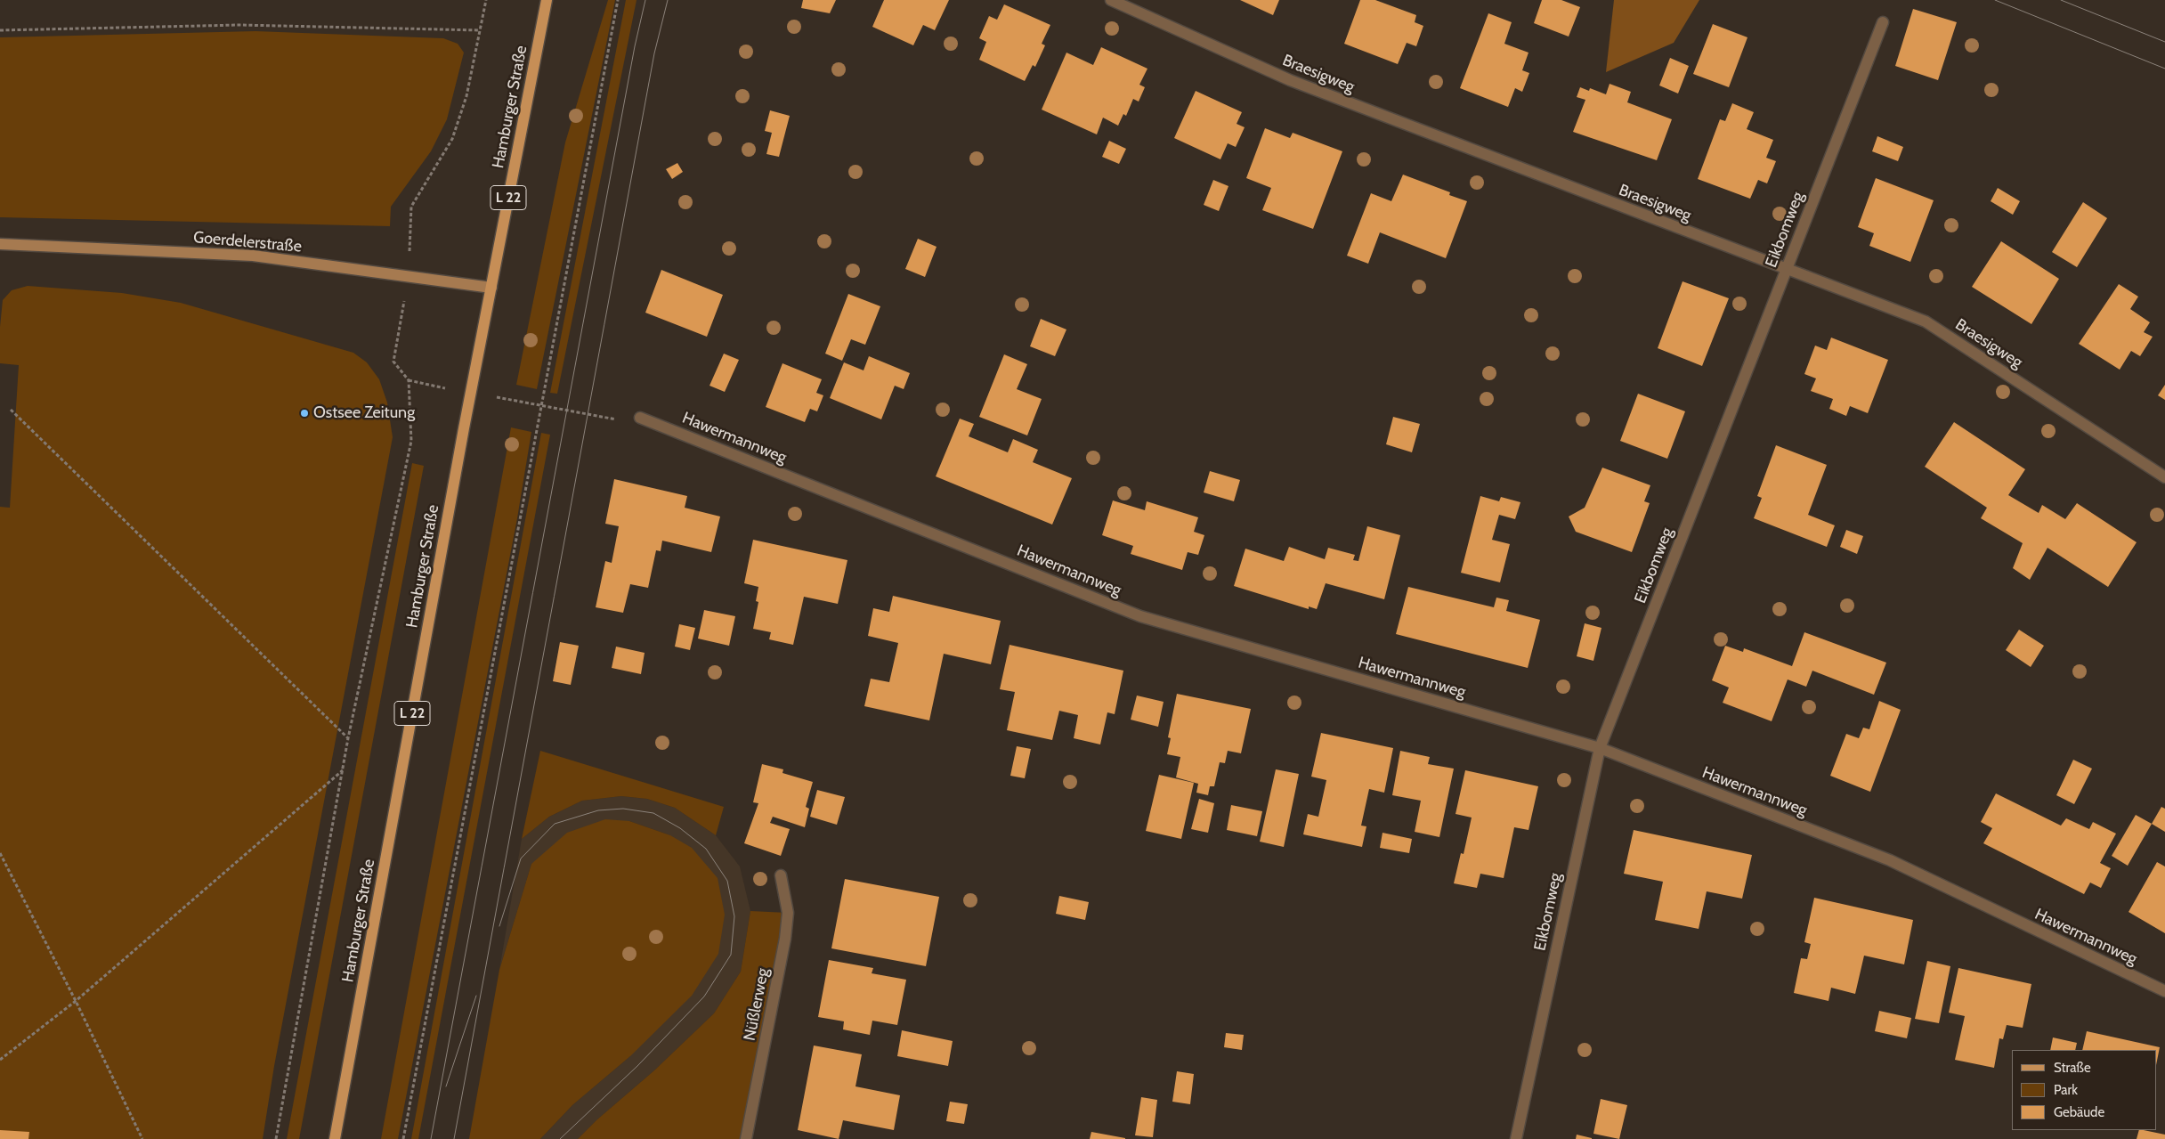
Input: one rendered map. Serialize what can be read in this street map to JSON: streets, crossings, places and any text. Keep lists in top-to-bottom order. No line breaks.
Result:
{"streets":{"main road":["Hamburger Straße","L 22"],"street":["Braesigweg","Eikbomweg","Goerdelerstraße","Hawermannweg","Nüßlerweg"]},"crossings":[["Braesigweg","Eikbomweg"],["Hamburger Straße","Goerdelerstraße"],["Eikbomweg","Hawermannweg"]],"places":["Ostsee Zeitung"],"legend":["Straße","Park","Gebäude"]}
